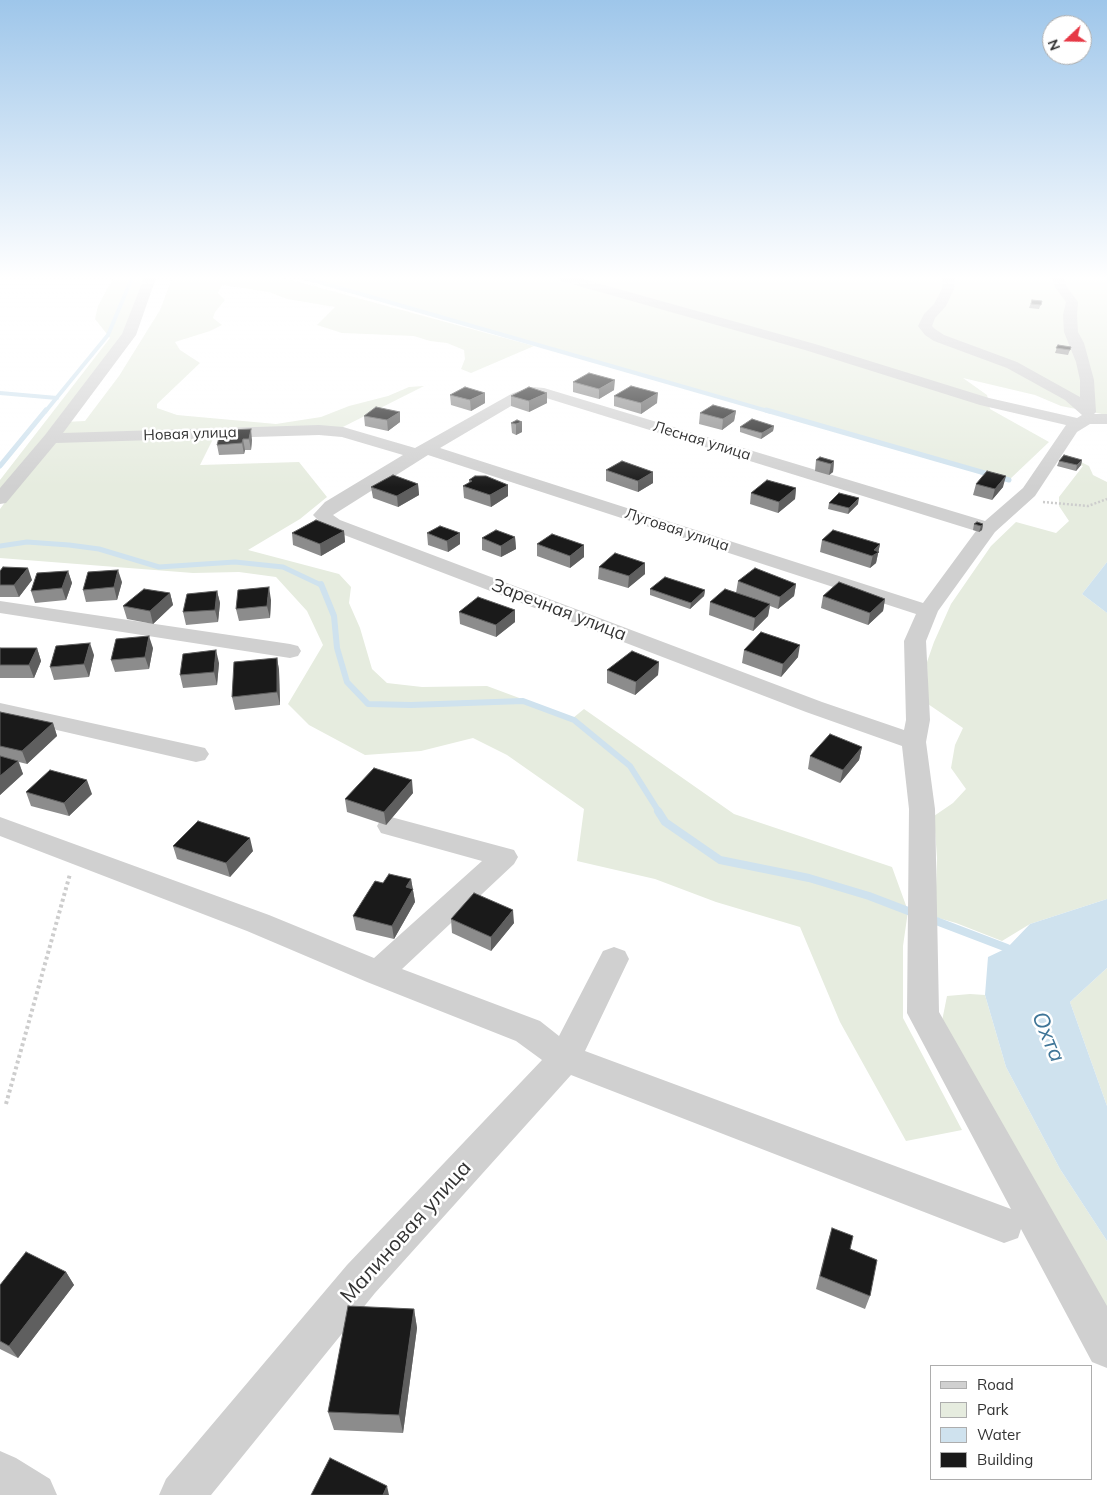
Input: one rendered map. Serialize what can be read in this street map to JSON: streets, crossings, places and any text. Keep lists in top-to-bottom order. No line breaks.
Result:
{"streets":{"street":["Новая улица","Лесная улица","Луговая улица","Заречная улица","Малиновая улица"]},"crossings":[["Новая улица","Лесная улица"],["Новая улица","Луговая улица"],["Новая улица","Заречная улица"],["Лесная улица","Луговая улица"],["Лесная улица","Заречная улица"],["Луговая улица","Заречная улица"]],"water":["Охта"],"legend":["Road","Park","Water","Building"],"north":"left"}
